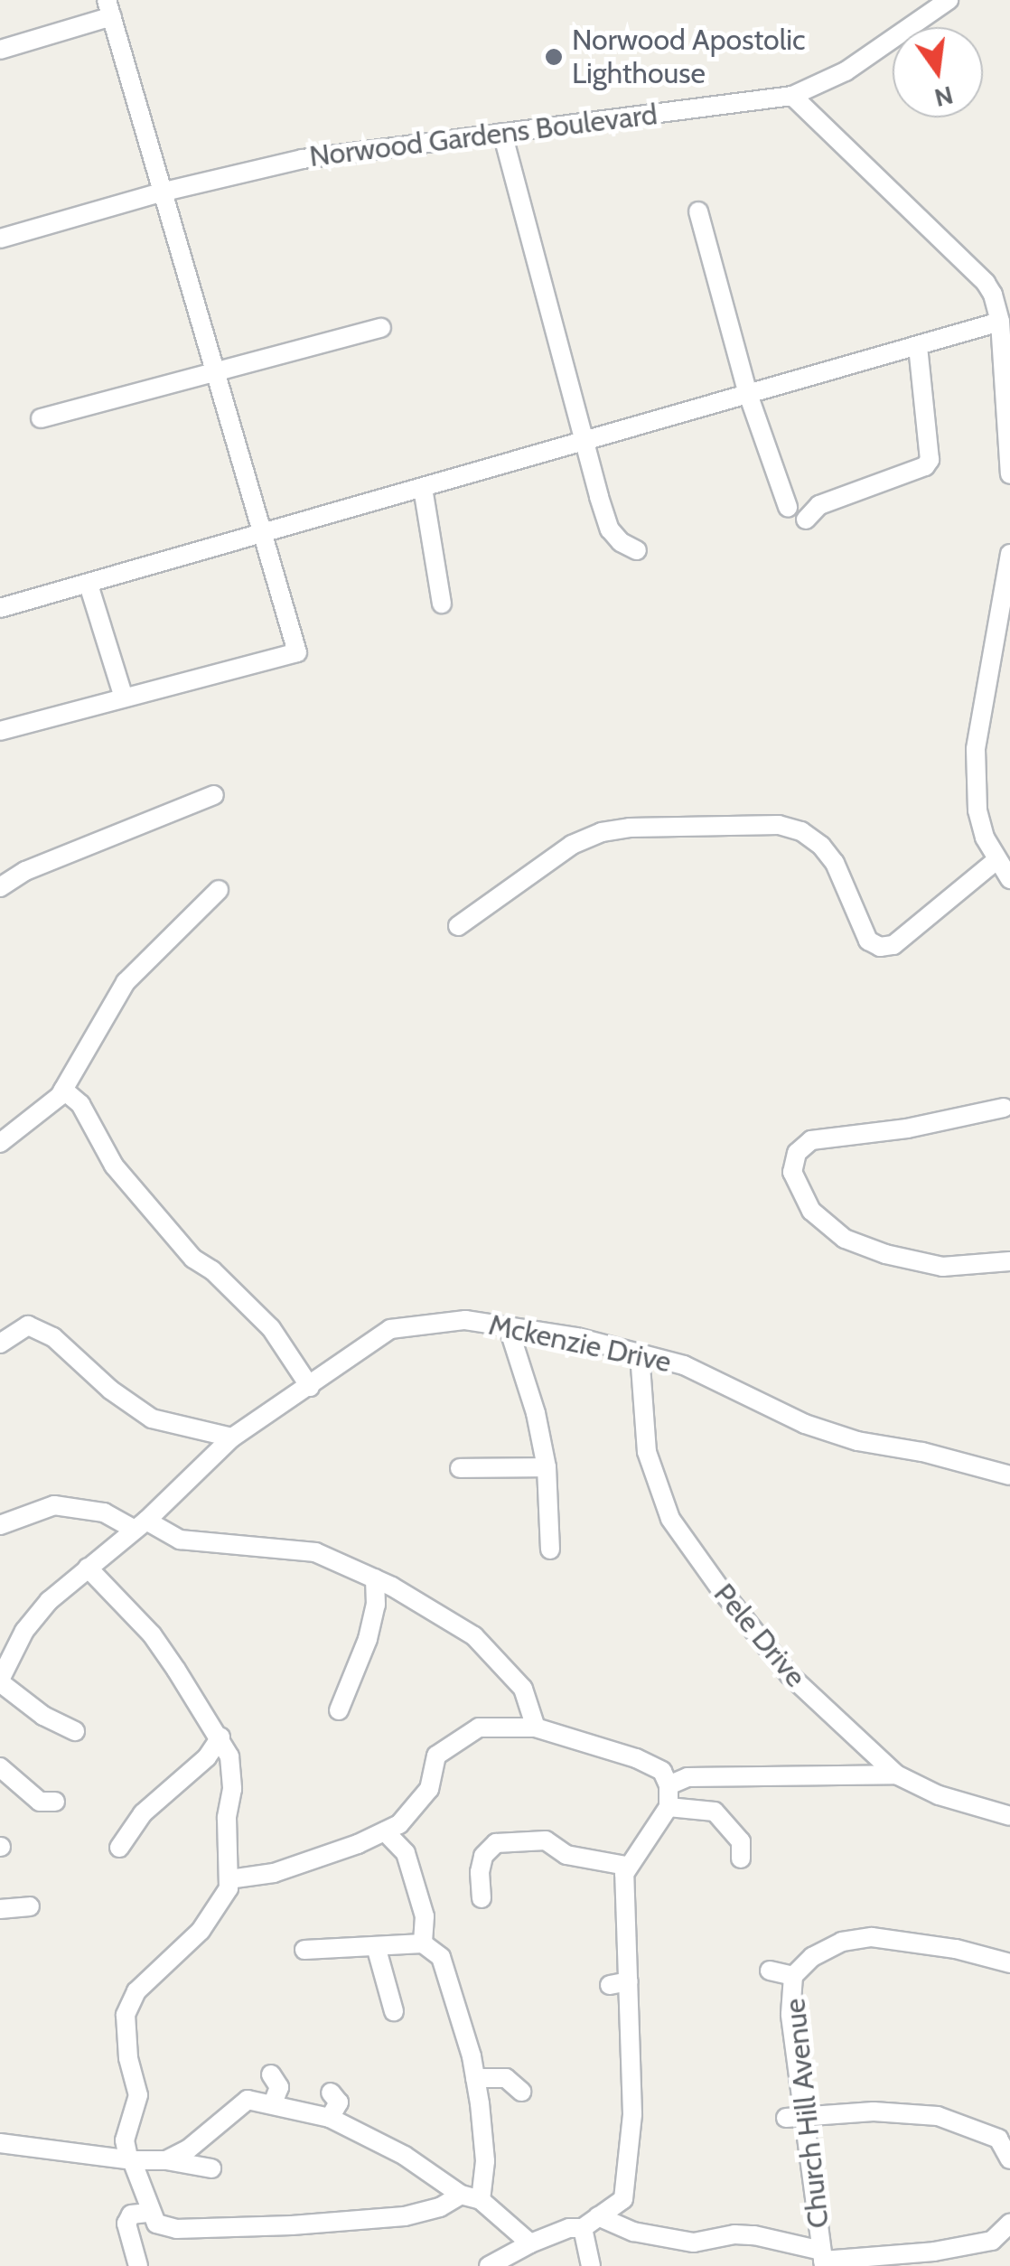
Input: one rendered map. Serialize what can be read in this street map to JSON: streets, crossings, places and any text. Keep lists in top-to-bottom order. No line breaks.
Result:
{"streets":{"street":["Norwood Gardens Boulevard","Mckenzie Drive","Pele Drive","Church Hill Avenue"]},"crossings":[["Mckenzie Drive","Pele Drive"]],"places":["Norwood Apostolic Lighthouse"],"north":"bottom"}
